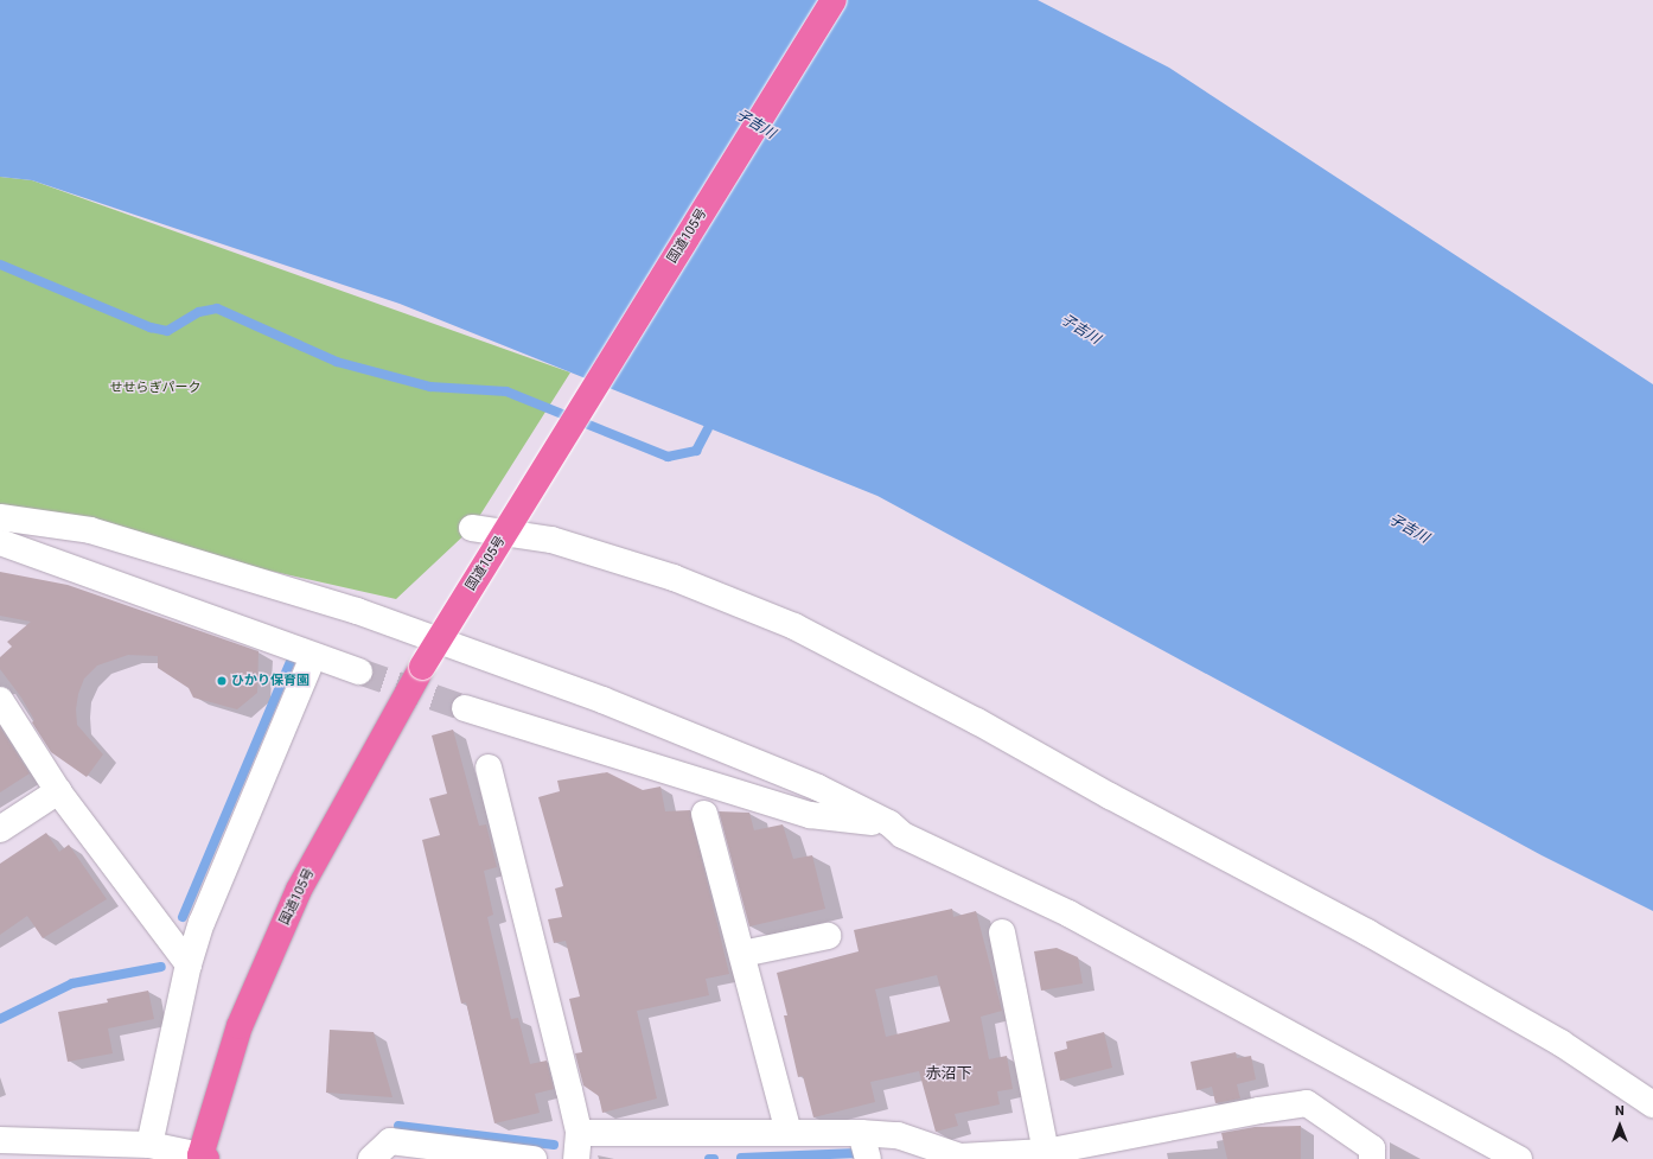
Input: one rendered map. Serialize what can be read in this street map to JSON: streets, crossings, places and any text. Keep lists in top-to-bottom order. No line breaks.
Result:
{"streets":{"highway":["国道105号"]},"districts":["赤沼下"],"water":["子吉川"],"parks":["せせらぎパーク"],"places":["ひかり保育園"],"north":"top"}
